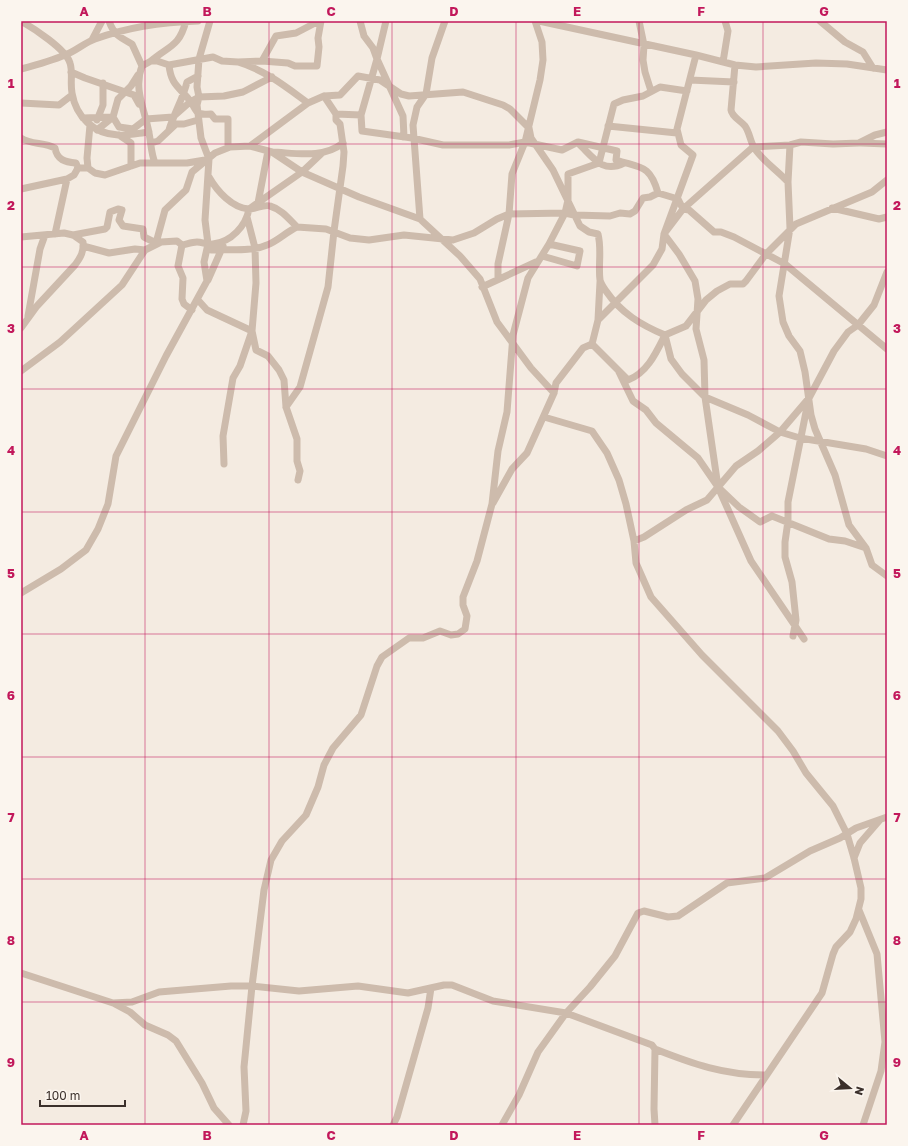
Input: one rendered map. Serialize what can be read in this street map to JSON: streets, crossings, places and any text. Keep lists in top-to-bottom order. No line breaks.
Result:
{"scale_bar":"100 m","north":"right","grid":{"columns":["A","B","C","D","E","F","G"],"rows":["1","2","3","4","5","6","7","8","9"]}}
